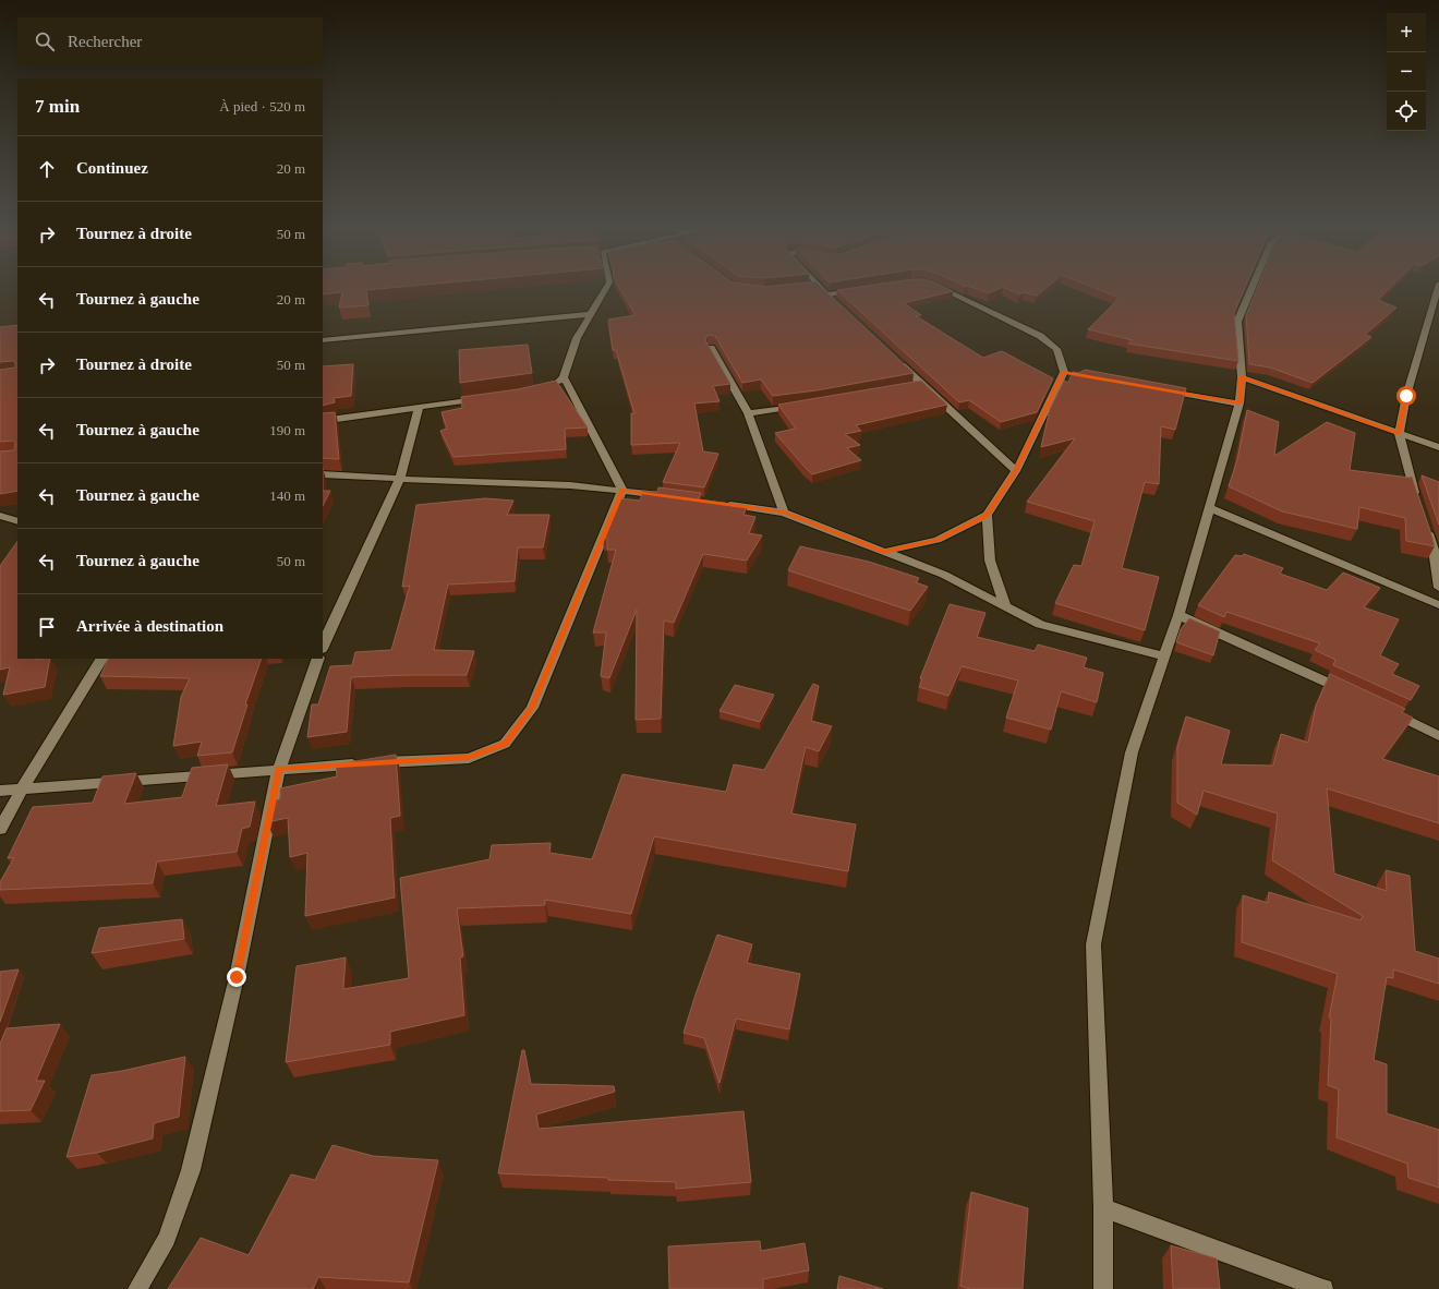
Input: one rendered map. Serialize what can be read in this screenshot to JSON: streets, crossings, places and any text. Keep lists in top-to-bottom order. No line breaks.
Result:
{"page":{"map_buttons":["+","−"],"search":"Rechercher","heading":["7 min","À pied · 520 m"],"list":[["Continuez","20 m"],["Tournez à droite","50 m"],["Tournez à gauche","20 m"],["Tournez à droite","50 m"],["Tournez à gauche","190 m"],["Tournez à gauche","140 m"],["Tournez à gauche","50 m"],"Arrivée à destination"]}}
